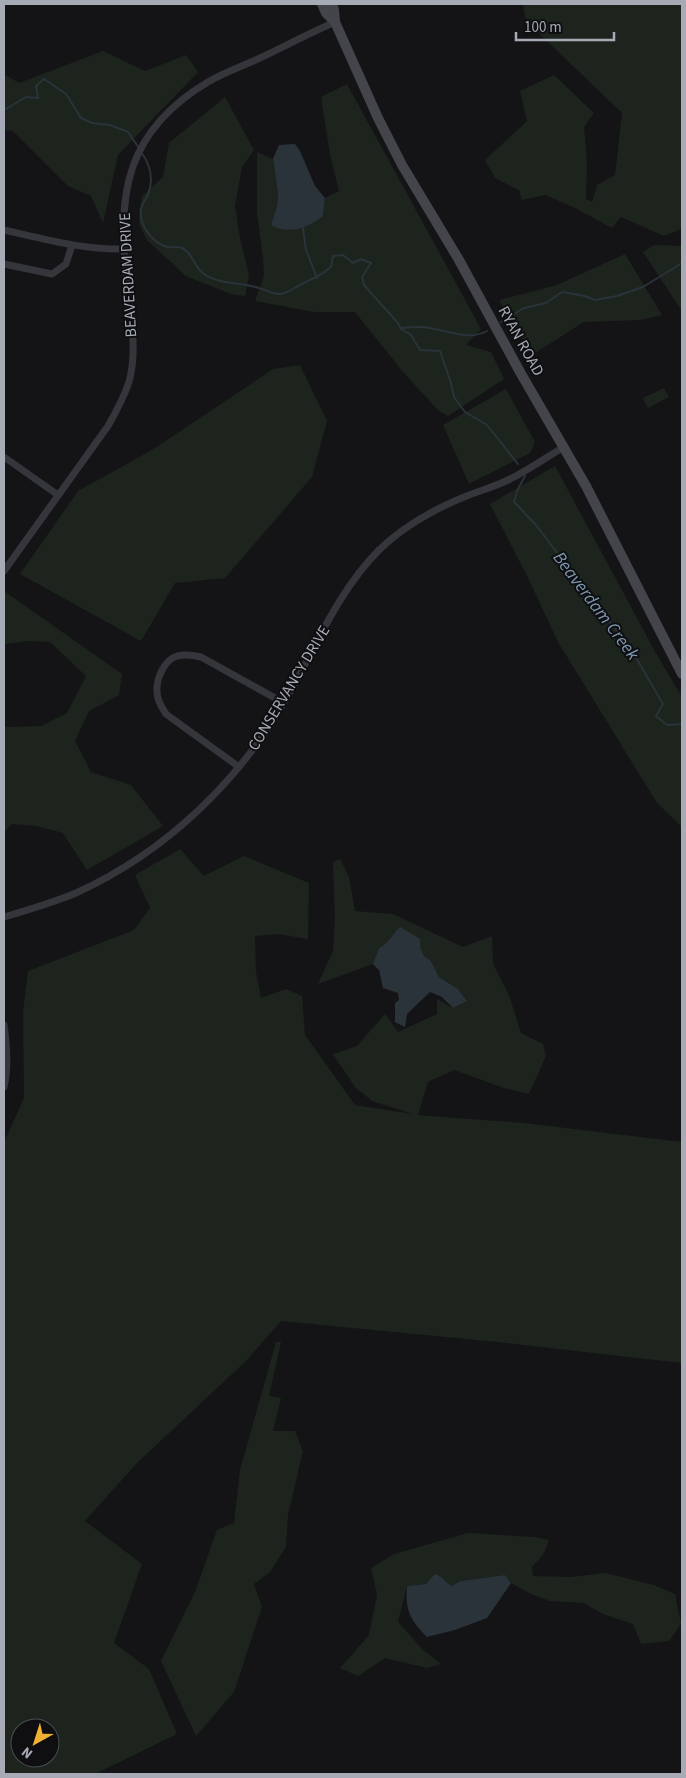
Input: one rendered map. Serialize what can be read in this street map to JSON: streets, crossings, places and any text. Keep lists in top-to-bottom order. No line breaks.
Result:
{"streets":{"main road":["RYAN ROAD"],"street":["BEAVERDAM DRIVE","CONSERVANCY DRIVE"]},"crossings":[["BEAVERDAM DRIVE","RYAN ROAD"],["RYAN ROAD","CONSERVANCY DRIVE"]],"water":["Beaverdam Creek"],"scale_bar":"100 m","north":"bottom left"}
